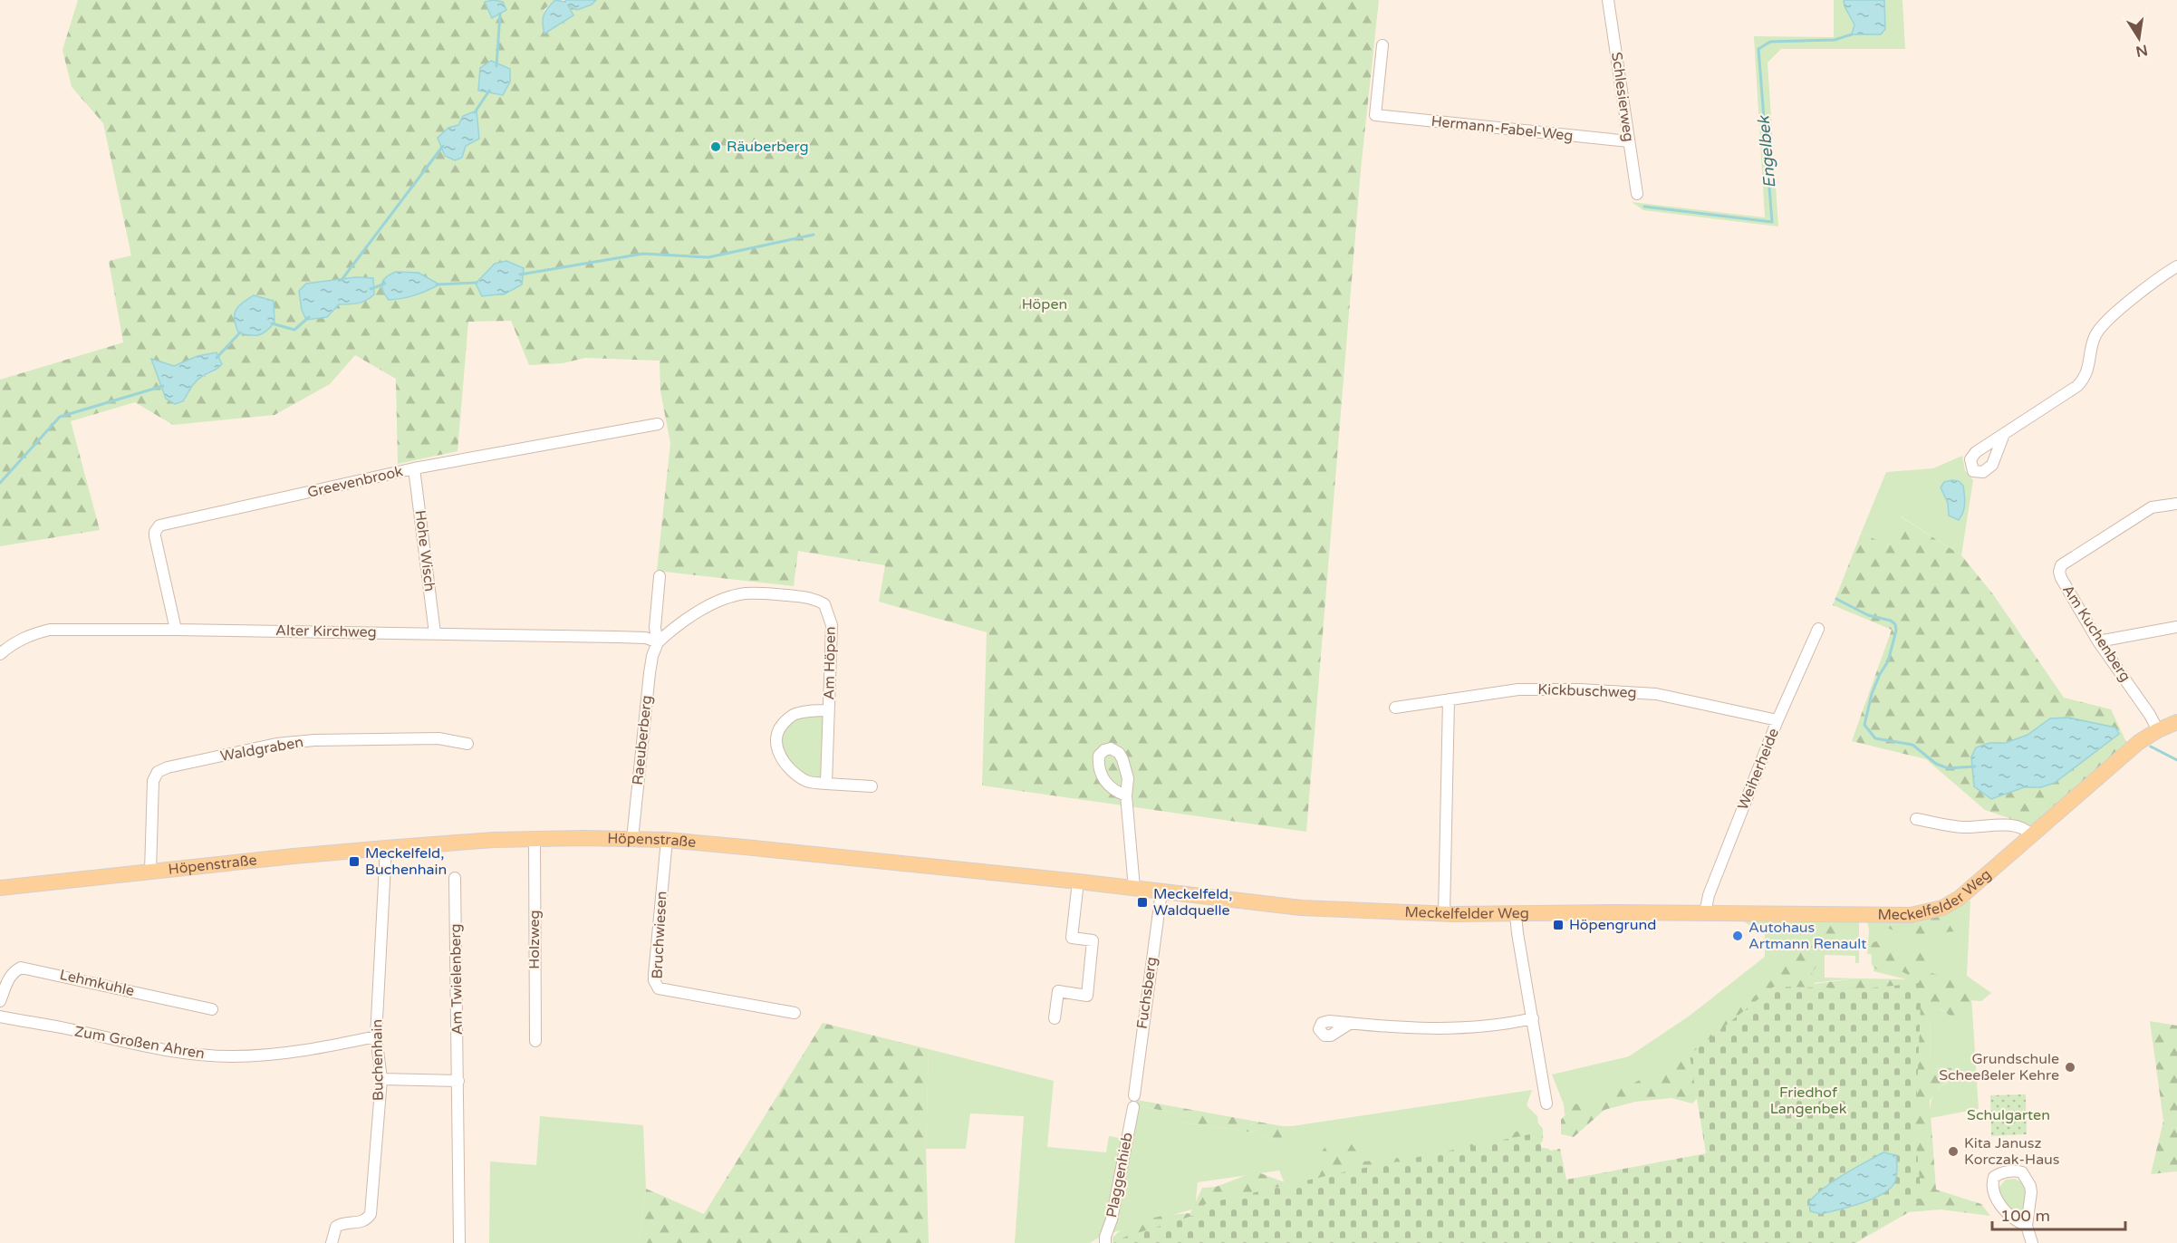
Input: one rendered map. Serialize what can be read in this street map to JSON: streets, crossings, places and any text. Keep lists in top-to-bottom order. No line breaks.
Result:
{"streets":{"main road":["Höpenstraße","Meckelfelder Weg"],"street":["Schlesierweg","Hermann-Fabel-Weg","Greevenbrook","Hohe Wisch","Alter Kirchweg","Am Kuchenberg","Am Höpen","Kickbuschweg","Raeuberberg","Waldgraben","Weiherheide","Bruchwiesen","Holzweg","Am Twielenberg","Lehmkuhle","Fuchsberg","Zum Großen Ahren","Buchenhain","Plaggenhieb"]},"crossings":[["Schlesierweg","Hermann-Fabel-Weg"],["Greevenbrook","Hohe Wisch"],["Greevenbrook","Alter Kirchweg"],["Hohe Wisch","Alter Kirchweg"],["Alter Kirchweg","Am Höpen"],["Alter Kirchweg","Raeuberberg"],["Am Kuchenberg","Meckelfelder Weg"],["Am Höpen","Raeuberberg"],["Kickbuschweg","Weiherheide"],["Raeuberberg","Höpenstraße"],["Waldgraben","Höpenstraße"],["Weiherheide","Meckelfelder Weg"],["Höpenstraße","Meckelfelder Weg"],["Höpenstraße","Bruchwiesen"],["Höpenstraße","Holzweg"],["Höpenstraße","Fuchsberg"],["Höpenstraße","Buchenhain"],["Fuchsberg","Plaggenhieb"],["Zum Großen Ahren","Buchenhain"]],"water":["Engelbek"],"parks":["Höpen","Friedhof Langenbek","Schulgarten"],"places":{"other":["Räuberberg","Autohaus Artmann Renault","Grundschule Scheeßeler Kehre","Kita Janusz Korczak-Haus"],"transit":["Meckelfeld, Buchenhain","Meckelfeld, Waldquelle","Höpengrund"]},"scale_bar":"100 m","north":"bottom"}
